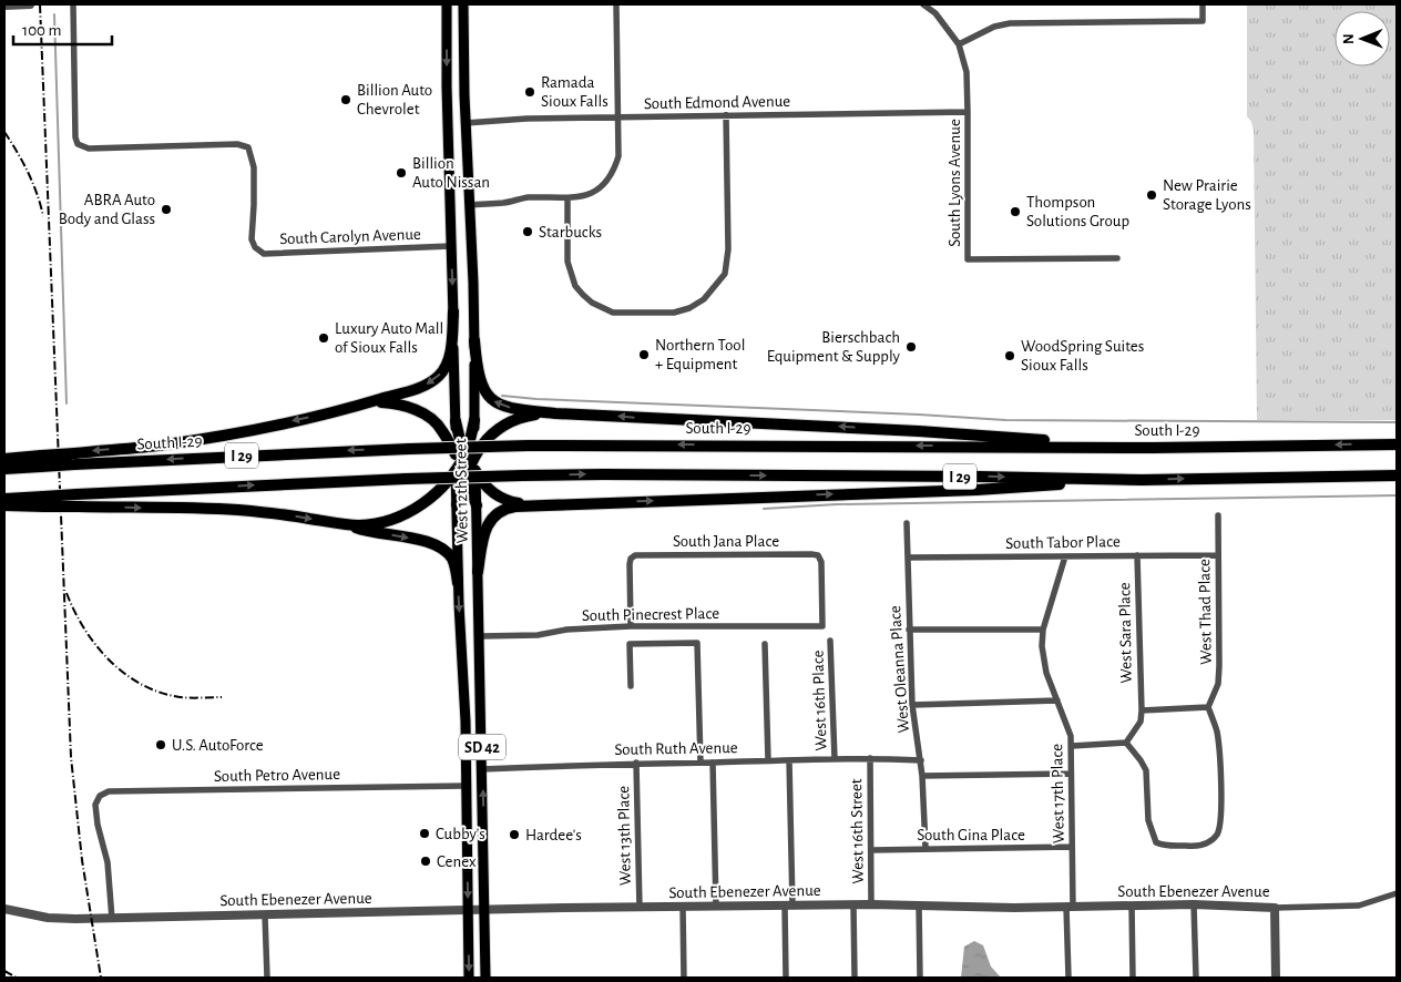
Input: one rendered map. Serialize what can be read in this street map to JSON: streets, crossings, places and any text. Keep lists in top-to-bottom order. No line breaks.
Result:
{"streets":{"highway":["South I-29","I 29"],"main road":["West 12th Street","SD 42"],"street":["South Edmond Avenue","South Lyons Avenue","South Carolyn Avenue","South Jana Place","South Tabor Place","West Thad Place","South Pinecrest Place","West Sara Place","West Oleanna Place","West 16th Place","South Ruth Avenue","South Petro Avenue","West 17th Place","West 16th Street","South Gina Place","West 13th Place","South Ebenezer Avenue"]},"crossings":[["South Edmond Avenue","South Lyons Avenue"],["South Edmond Avenue","West 12th Street"],["South Carolyn Avenue","West 12th Street"],["South I-29","I 29"],["West 12th Street","South Pinecrest Place"],["West 12th Street","South Ruth Avenue"],["West 12th Street","South Petro Avenue"],["West 12th Street","South Ebenezer Avenue"],["South Jana Place","South Pinecrest Place"],["South Tabor Place","West Thad Place"],["South Tabor Place","West Sara Place"],["South Tabor Place","West Oleanna Place"],["South Tabor Place","West 17th Place"],["West Oleanna Place","South Ruth Avenue"],["West Oleanna Place","South Gina Place"],["West 16th Place","South Ruth Avenue"],["South Ruth Avenue","West 16th Street"],["South Ruth Avenue","West 13th Place"],["South Petro Avenue","South Ebenezer Avenue"],["West 17th Place","South Gina Place"],["West 17th Place","South Ebenezer Avenue"],["West 16th Street","South Gina Place"],["West 16th Street","South Ebenezer Avenue"],["West 13th Place","South Ebenezer Avenue"]],"places":["Ramada Sioux Falls","Billion Auto Chevrolet","Billion Auto Nissan","New Prairie Storage Lyons","ABRA Auto Body and Glass","Thompson Solutions Group","Starbucks","Luxury Auto Mall of Sioux Falls","Bierschbach Equipment & Supply","Northern Tool + Equipment","WoodSpring Suites Sioux Falls","U.S. AutoForce","Cubby's","Hardee's","Cenex"],"scale_bar":"100 m","north":"left"}
